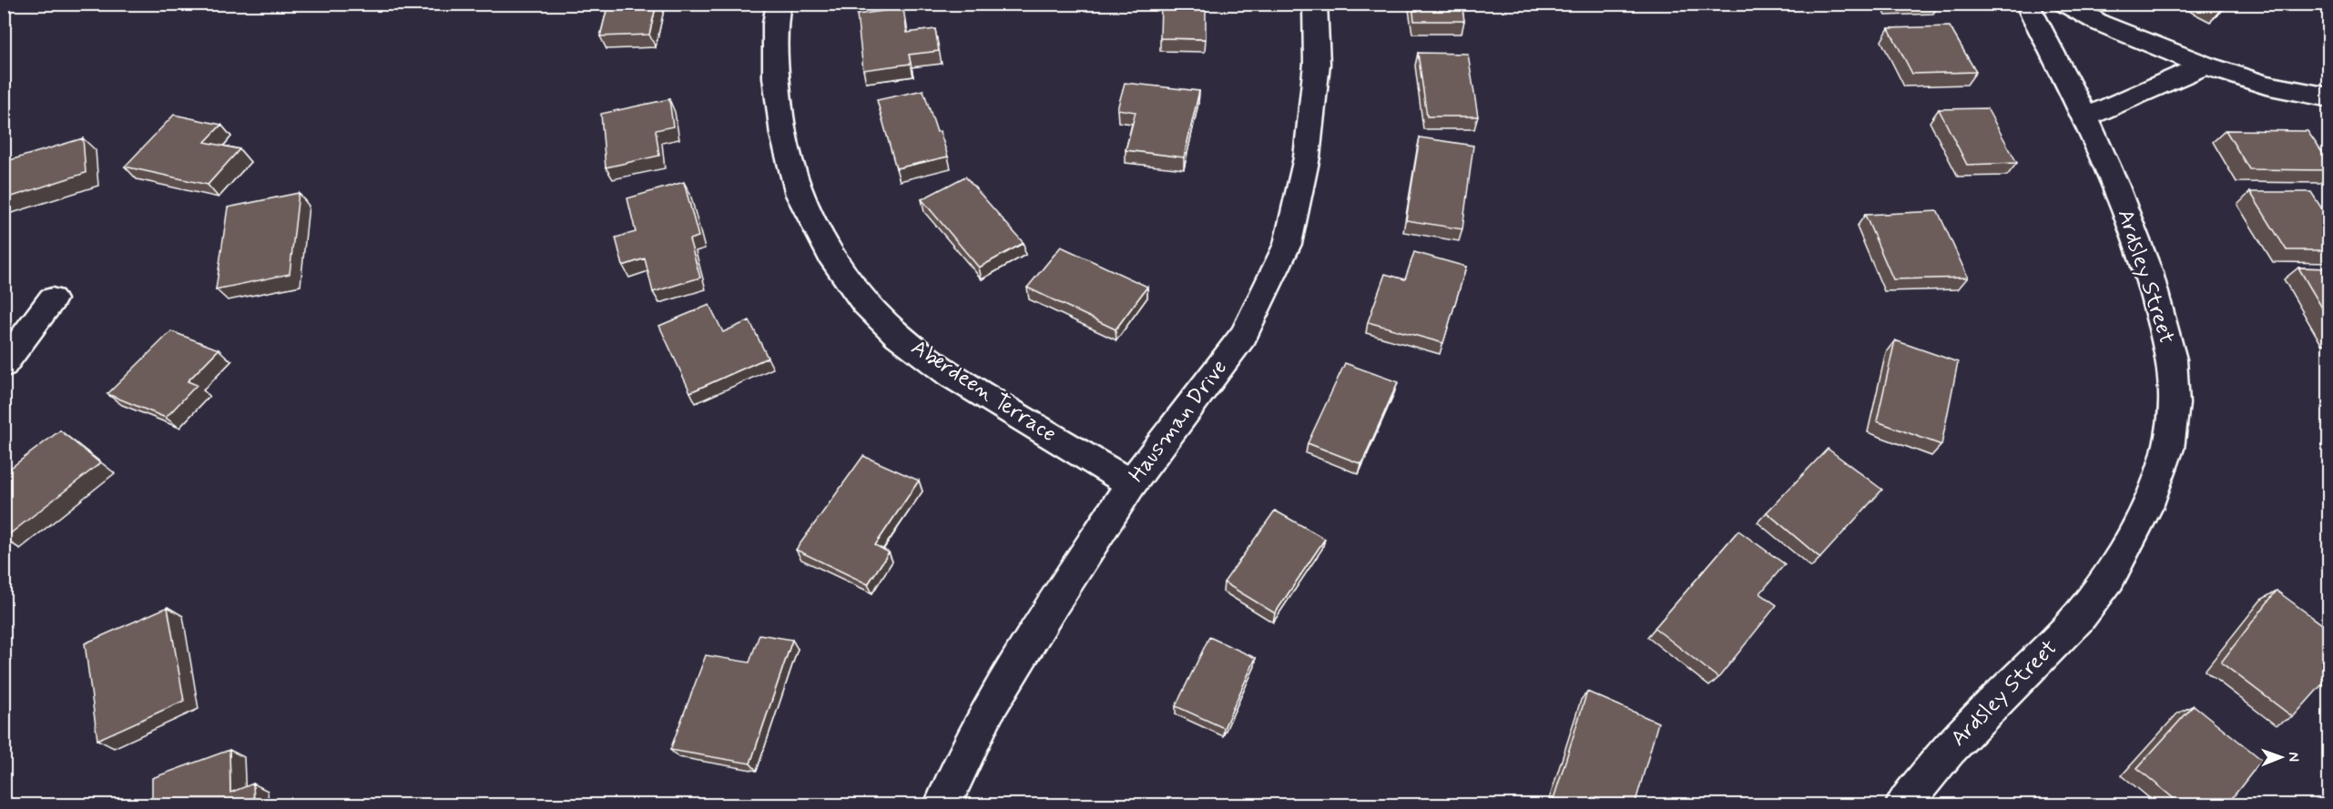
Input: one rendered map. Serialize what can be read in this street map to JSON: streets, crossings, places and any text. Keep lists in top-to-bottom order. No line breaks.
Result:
{"streets":{"street":["Ardsley Street","Aberdeen Terrace","Hausman Drive"]},"crossings":[["Aberdeen Terrace","Hausman Drive"]],"north":"right"}
